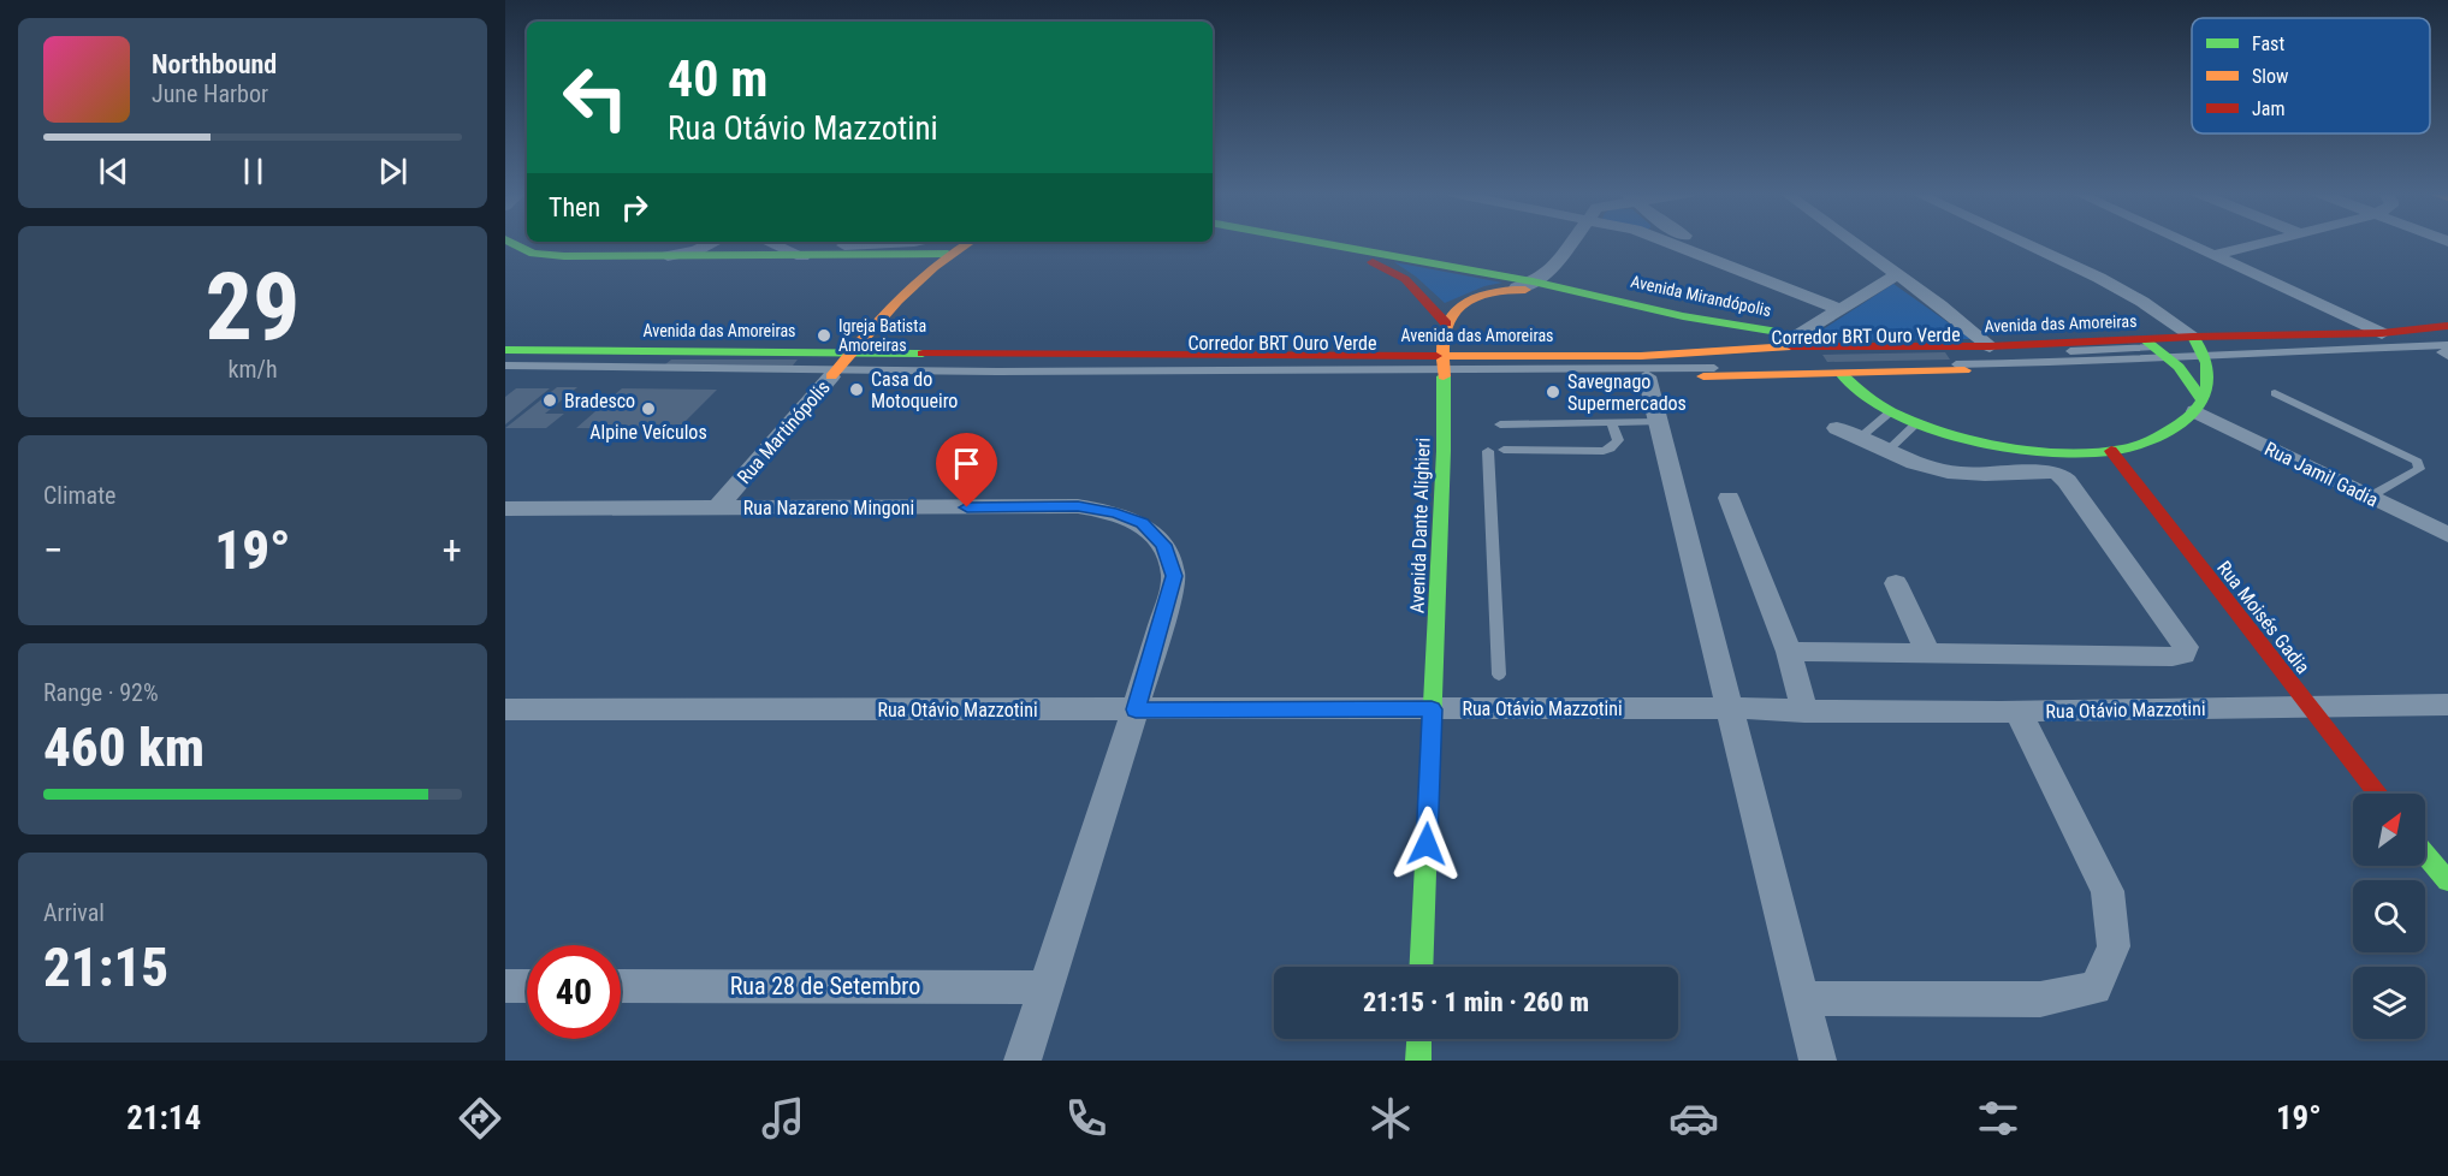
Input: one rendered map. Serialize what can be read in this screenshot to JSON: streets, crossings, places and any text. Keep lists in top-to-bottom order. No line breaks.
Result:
{"streets":{"main road":["Avenida Mirandópolis","Avenida das Amoreiras","Rua Martinópolis","Avenida Dante Alighieri","Rua Moisés Gadia"],"street":["Rua Jamil Gadia","Rua Nazareno Mingoni","Rua Otávio Mazzotini","Rua 28 de Setembro"],"lane":["Corredor BRT Ouro Verde"]},"crossings":[["Avenida Mirandópolis","Avenida das Amoreiras"],["Avenida das Amoreiras","Corredor BRT Ouro Verde"],["Avenida das Amoreiras","Rua Martinópolis"],["Avenida das Amoreiras","Avenida Dante Alighieri"],["Corredor BRT Ouro Verde","Avenida Dante Alighieri"],["Rua Martinópolis","Rua Nazareno Mingoni"],["Rua Nazareno Mingoni","Rua Otávio Mazzotini"],["Rua Nazareno Mingoni","Rua 28 de Setembro"],["Avenida Dante Alighieri","Rua Otávio Mazzotini"],["Rua Moisés Gadia","Rua Otávio Mazzotini"]],"places":["Igreja Batista Amoreiras","Casa do Motoqueiro","Savegnago Supermercados","Bradesco","Alpine Veículos"],"legend":["Fast","Slow","Jam"],"north":"top right","page":{"turn":["40 m","Rua Otávio Mazzotini"],"song":["Northbound","June Harbor"],"then":"Then","tile":[["29","km/h"],"Climate",["Range · 92%","460 km"],["Arrival","21:15"]],"heat":["−","19°","+"],"limit":"40","trip":"21:15 · 1 min · 260 m","tabs":["21:14","19°"]}}
